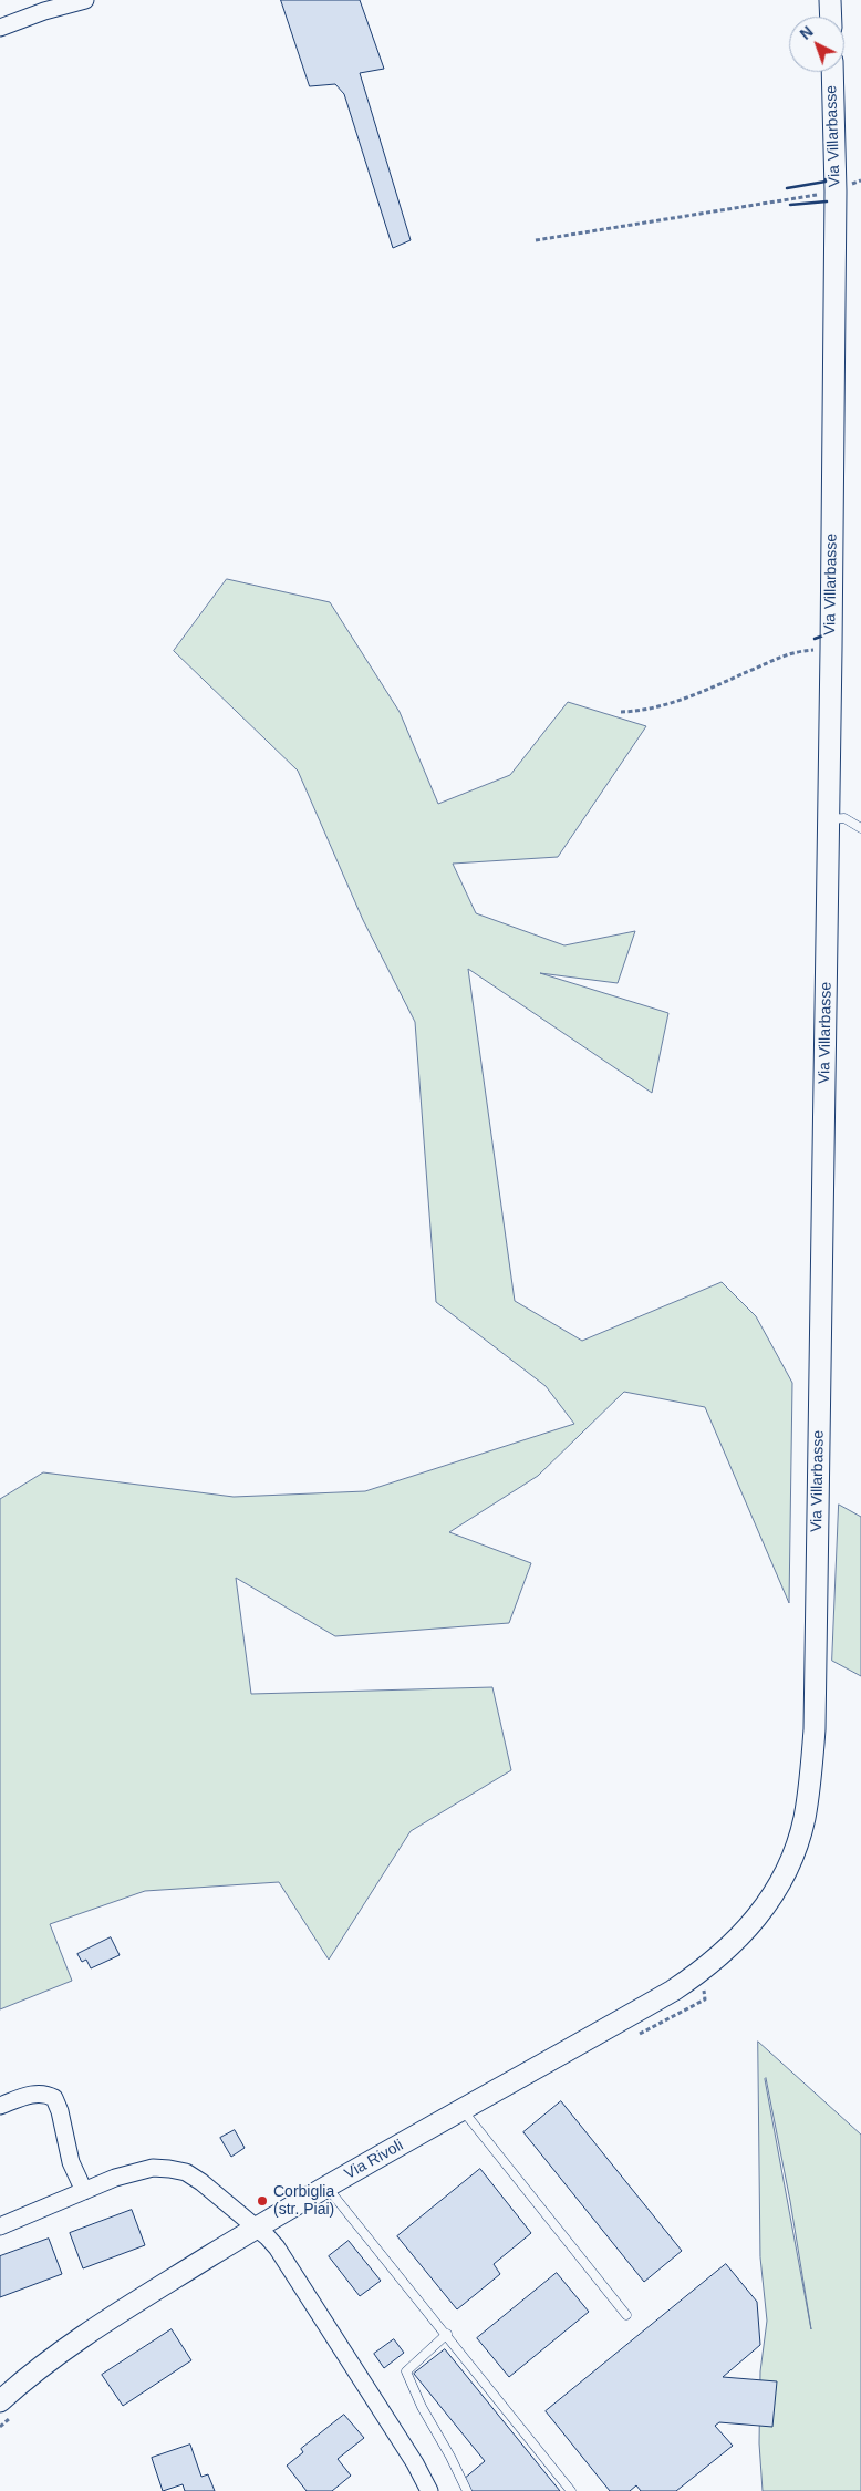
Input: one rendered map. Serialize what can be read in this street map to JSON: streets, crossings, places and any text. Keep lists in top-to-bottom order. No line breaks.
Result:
{"streets":{"street":["Via Villarbasse","Via Rivoli"]},"crossings":[["Via Villarbasse","Via Rivoli"]],"places":["Corbiglia (str. Piai)"],"north":"top left"}
